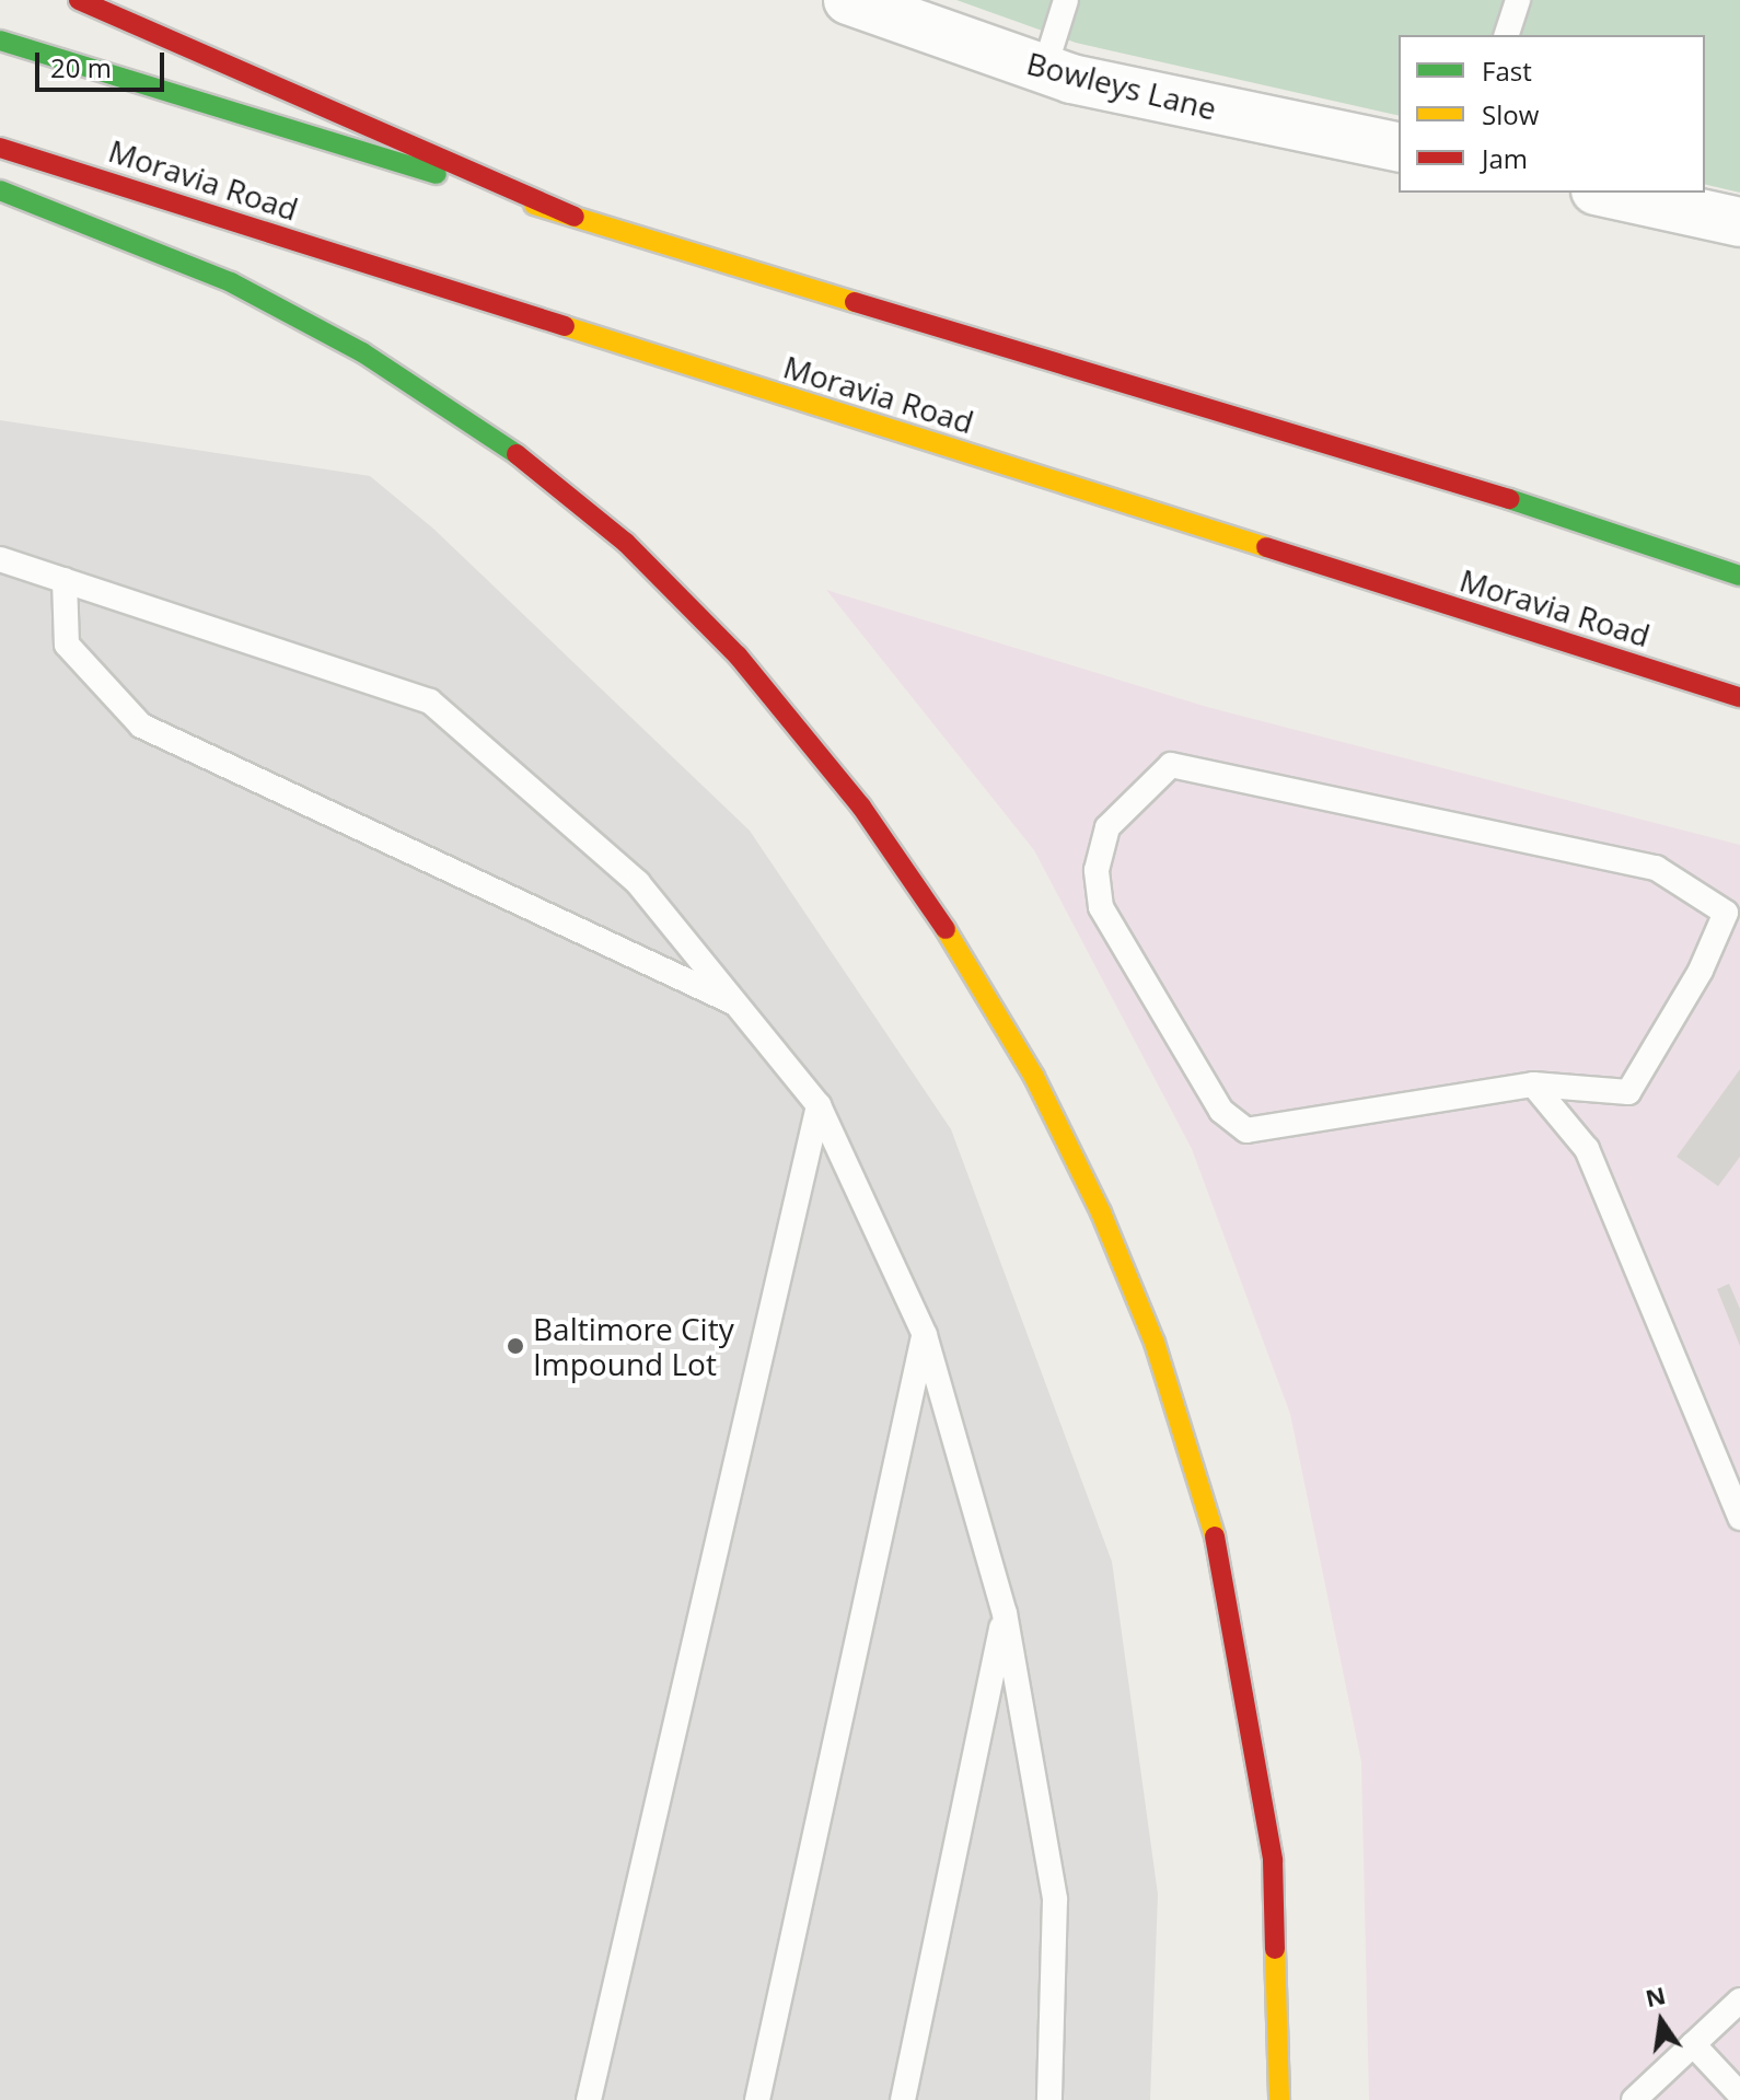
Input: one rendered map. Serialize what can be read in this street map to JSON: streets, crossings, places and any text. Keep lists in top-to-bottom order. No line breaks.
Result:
{"streets":{"main road":["Moravia Road"],"street":["Bowleys Lane"]},"places":["Baltimore City Impound Lot"],"legend":["Fast","Slow","Jam"],"scale_bar":"20 m","north":"top"}
